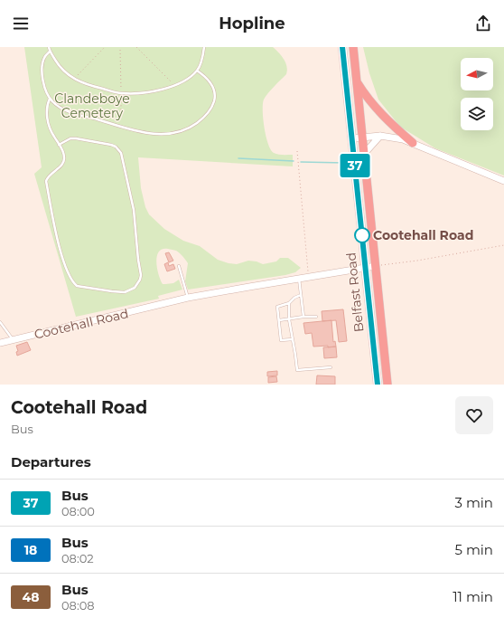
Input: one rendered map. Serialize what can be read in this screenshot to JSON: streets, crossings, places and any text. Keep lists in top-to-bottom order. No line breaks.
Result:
{"streets":{"highway":["Belfast Road"],"street":["Cootehall Road"]},"crossings":[["Belfast Road","Cootehall Road"]],"parks":["Clandeboye Cemetery"],"places":["Cootehall Road"],"lines":["bus line 37"],"north":"left","page":{"header":"Hopline","on_map":"37","heading":[["Cootehall Road","Bus"],"Departures"],"list":[{"mark":"37","name":"Bus","note":"08:00","value":"3 min"},{"mark":"18","name":"Bus","note":"08:02","value":"5 min"},{"mark":"48","name":"Bus","note":"08:08","value":"11 min"}]}}
